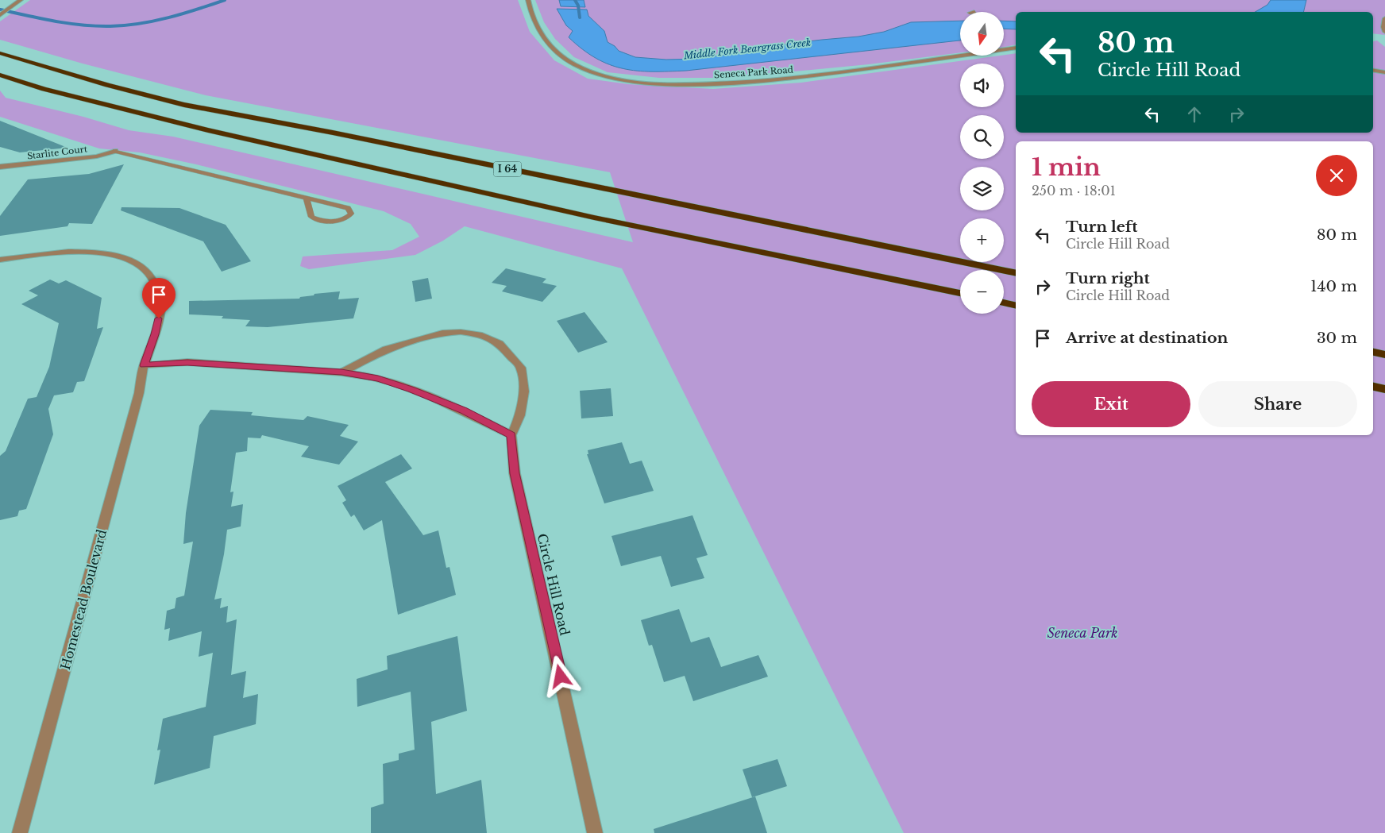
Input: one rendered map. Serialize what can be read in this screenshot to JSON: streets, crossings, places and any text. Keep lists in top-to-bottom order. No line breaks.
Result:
{"streets":{"highway":["I 64"],"street":["Seneca Park Road","Starlite Court","Circle Hill Road","Homestead Boulevard"]},"water":["Middle Fork Beargrass Creek"],"parks":["Seneca Park"],"north":"bottom","page":{"map_buttons":["+","−"],"turn":["80 m","Circle Hill Road"],"heading":["1 min","250 m · 18:01"],"list":[{"name":"Turn left","note":"Circle Hill Road","value":"80 m"},{"name":"Turn right","note":"Circle Hill Road","value":"140 m"},{"name":"Arrive at destination","value":"30 m"}],"buttons":["Exit","Share"]}}
